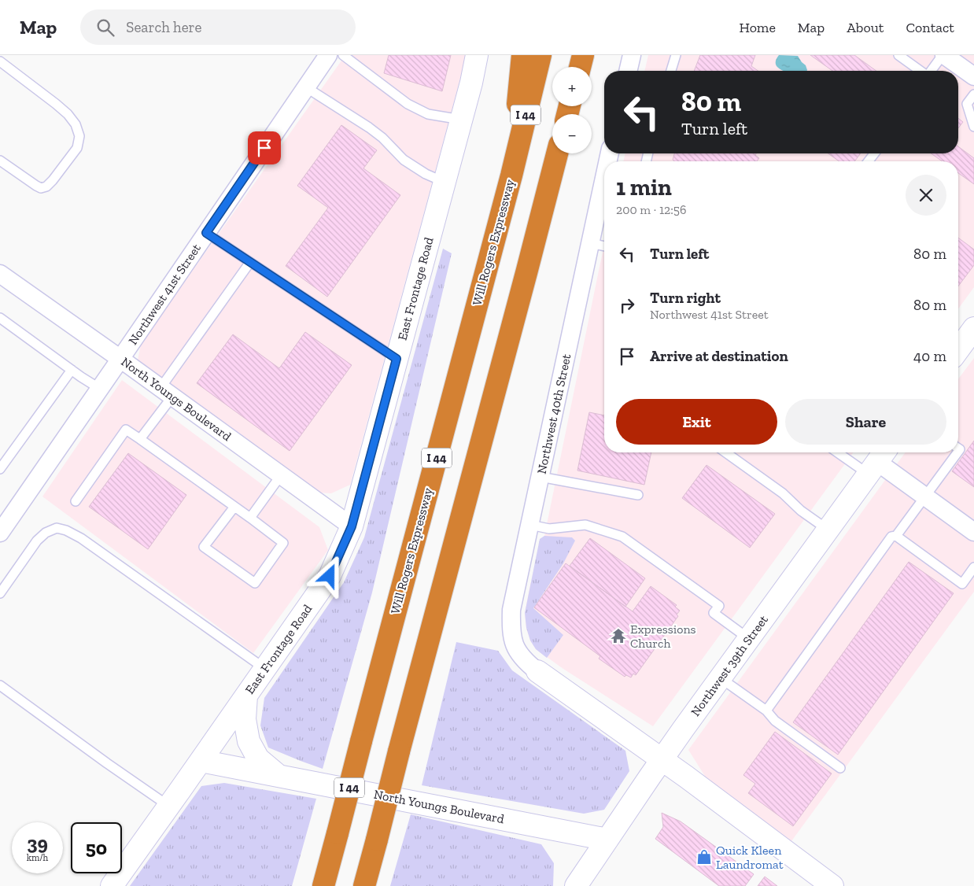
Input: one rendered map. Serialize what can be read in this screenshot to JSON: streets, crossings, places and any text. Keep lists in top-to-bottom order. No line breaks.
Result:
{"streets":{"highway":["I 44","Will Rogers Expressway"],"main road":["East Frontage Road","North Youngs Boulevard","Northwest 39th Street"],"street":["Northwest 41st Street","Northwest 40th Street"]},"crossings":[["East Frontage Road","North Youngs Boulevard"],["Northwest 41st Street","North Youngs Boulevard"],["North Youngs Boulevard","Northwest 39th Street"]],"places":{"temple":["Expressions Church"],"shop":["Quick Kleen Laundromat"]},"page":{"header":"Map","search":"Search here","nav":["Home","Map","About","Contact"],"map_buttons":["+","−"],"turn":["80 m","Turn left"],"heading":["1 min","200 m · 12:56"],"list":[{"name":"Turn left","value":"80 m"},{"name":"Turn right","note":"Northwest 41st Street","value":"80 m"},{"name":"Arrive at destination","value":"40 m"}],"buttons":["Exit","Share"],"speed":"39 km/h","limit":"50"}}
